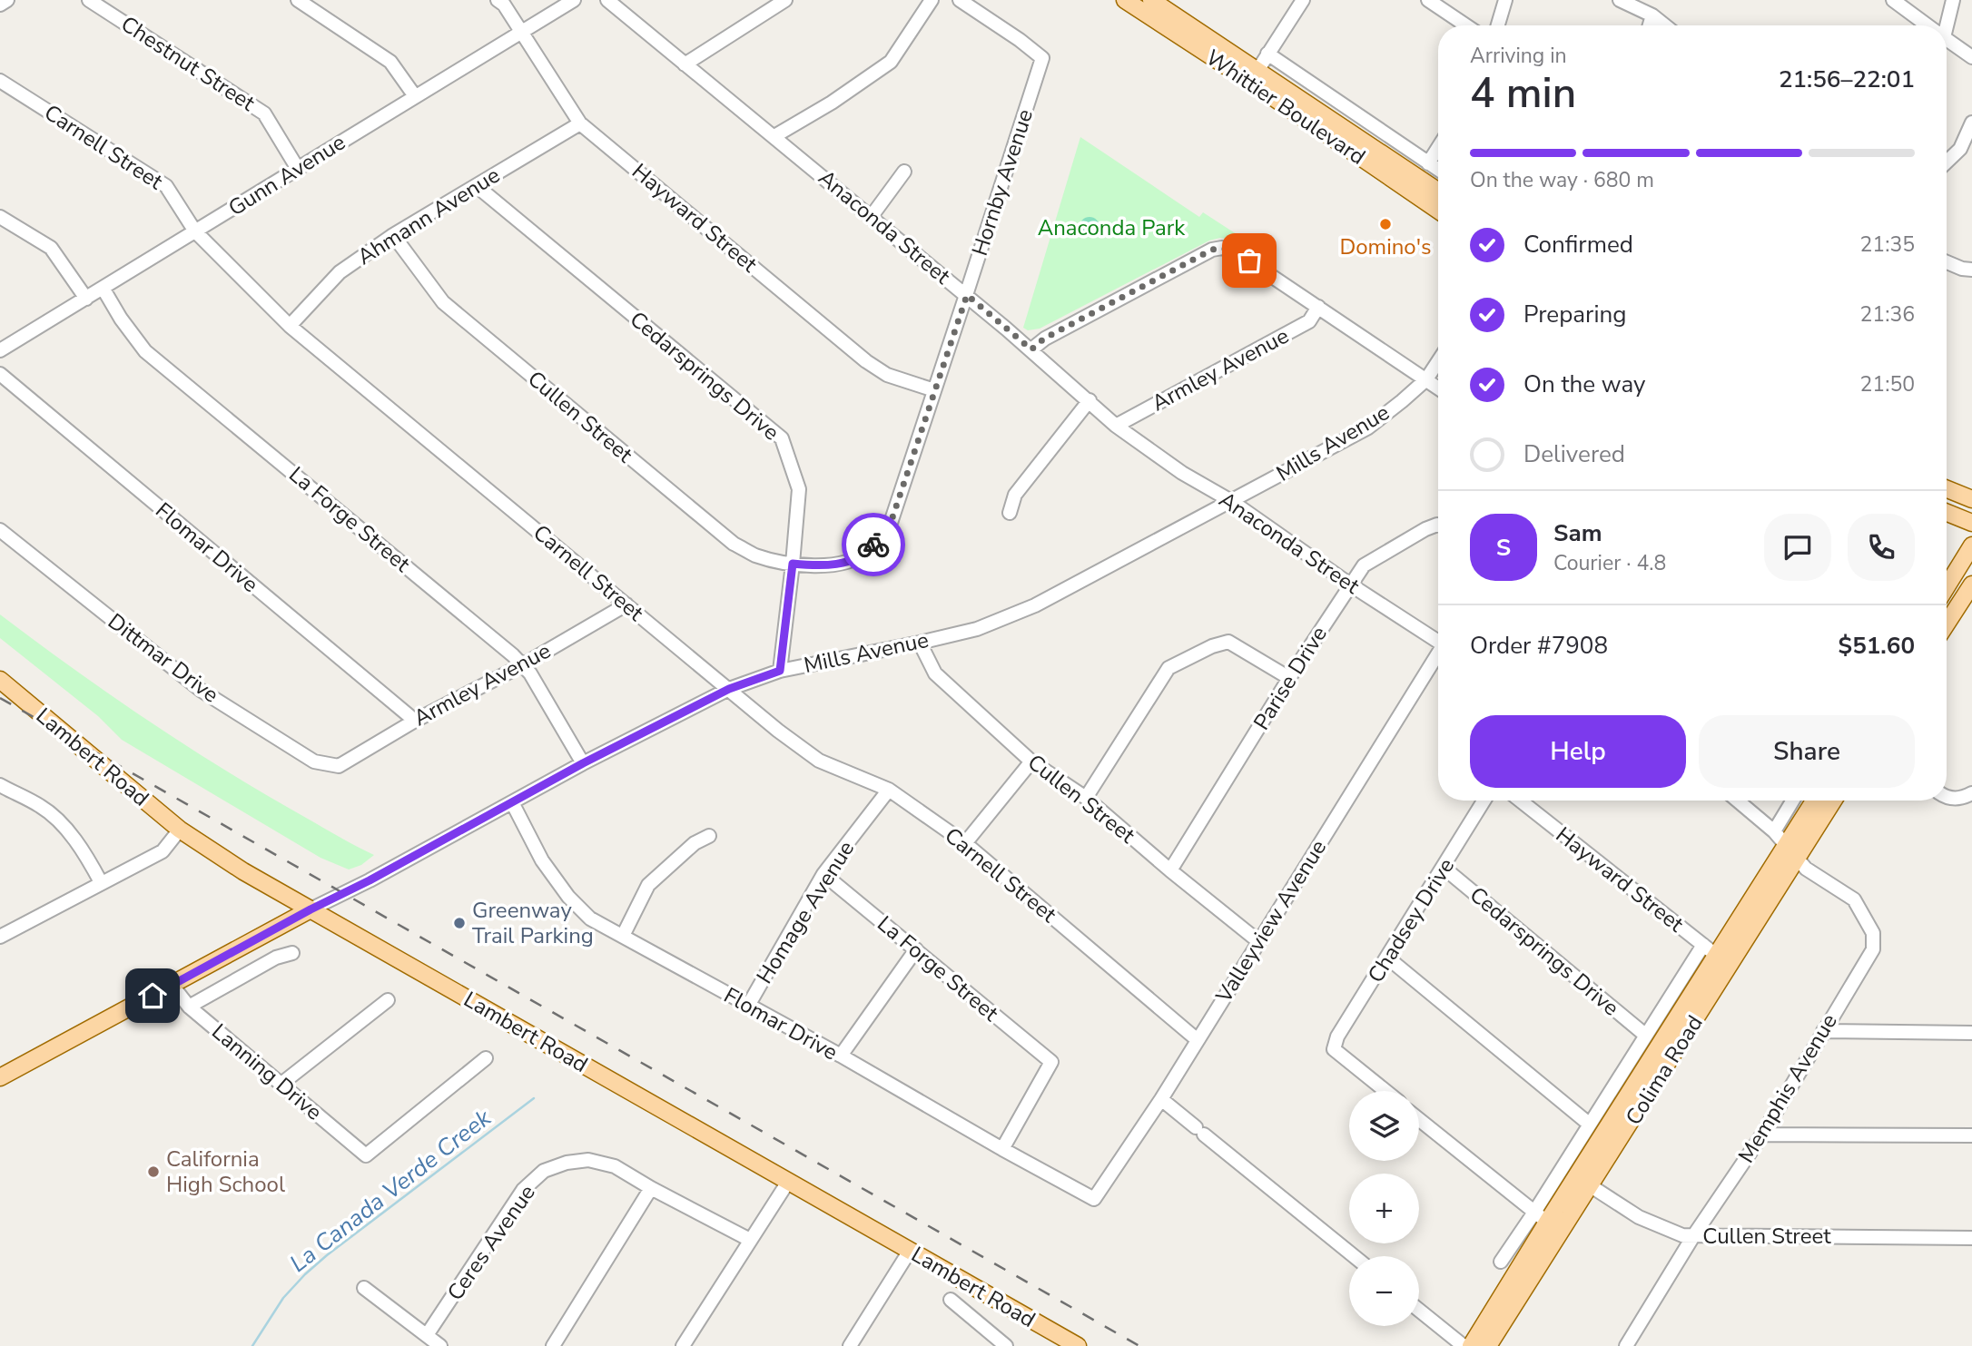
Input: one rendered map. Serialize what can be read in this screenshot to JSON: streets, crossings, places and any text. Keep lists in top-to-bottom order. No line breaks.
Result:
{"streets":{"main road":["Whittier Boulevard","Mills Avenue","Lambert Road","Colima Road"],"street":["Chestnut Street","Carnell Street","Gunn Avenue","Hornby Avenue","Ahmann Avenue","Hayward Street","Anaconda Street","Armley Avenue","Cedarsprings Drive","Cullen Street","La Forge Street","Flomar Drive","Dittmar Drive","Parise Drive","Homage Avenue","Chadsey Drive","Valleyview Avenue","Lanning Drive","Memphis Avenue","Ceres Avenue"]},"crossings":[["Chestnut Street","Gunn Avenue"],["Carnell Street","Gunn Avenue"],["Carnell Street","Ahmann Avenue"],["Carnell Street","Armley Avenue"],["Carnell Street","Mills Avenue"],["Carnell Street","Homage Avenue"],["Carnell Street","Valleyview Avenue"],["Gunn Avenue","Hayward Street"],["Gunn Avenue","La Forge Street"],["Hornby Avenue","Hayward Street"],["Hornby Avenue","Anaconda Street"],["Hornby Avenue","Cedarsprings Drive"],["Hornby Avenue","Cullen Street"],["Ahmann Avenue","Hayward Street"],["Ahmann Avenue","Cedarsprings Drive"],["Ahmann Avenue","Cullen Street"],["Hayward Street","Colima Road"],["Anaconda Street","Armley Avenue"],["Anaconda Street","Mills Avenue"],["Anaconda Street","Parise Drive"],["Armley Avenue","La Forge Street"],["Armley Avenue","Flomar Drive"],["Armley Avenue","Dittmar Drive"],["Cedarsprings Drive","Cullen Street"],["Cedarsprings Drive","Mills Avenue"],["Cedarsprings Drive","Chadsey Drive"],["Cullen Street","Mills Avenue"],["Cullen Street","Parise Drive"],["Cullen Street","Valleyview Avenue"],["Cullen Street","Colima Road"],["Cullen Street","Memphis Avenue"],["Mills Avenue","La Forge Street"],["Mills Avenue","Flomar Drive"],["Mills Avenue","Lambert Road"],["Mills Avenue","Lanning Drive"],["La Forge Street","Flomar Drive"],["La Forge Street","Homage Avenue"],["Flomar Drive","Homage Avenue"],["Flomar Drive","Valleyview Avenue"],["Colima Road","Memphis Avenue"]],"water":["La Canada Verde Creek"],"parks":["Anaconda Park"],"places":["Domino's","Greenway Trail Parking","California High School"],"page":{"heading":["4 min","Arriving in","21:56–22:01"],"panel":["Sam","Courier · 4.8","Order #7908","$51.60"],"bar":"On the way · 680 m","list":[["Confirmed","21:35"],["Preparing","21:36"],["On the way","21:50"],"Delivered"],"round":"S","buttons":["Help","Share"],"map_buttons":["+","−"]}}
